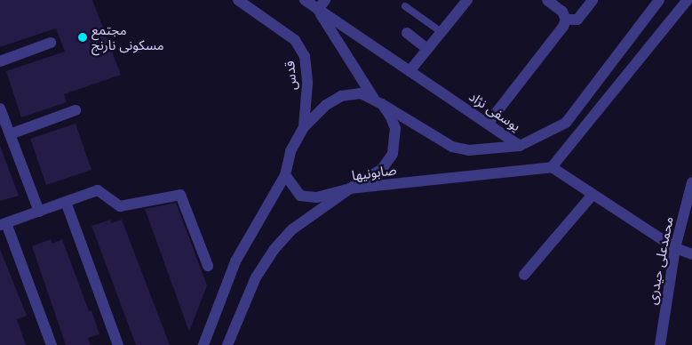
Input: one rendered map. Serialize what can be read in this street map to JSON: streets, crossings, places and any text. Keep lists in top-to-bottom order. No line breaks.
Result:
{"streets":{"street":["قدس","یوسفی نژاد","صابونیها","محمدعلی حیدری"]},"crossings":[["قدس","صابونیها"]],"places":["مجتمع مسکونی نارنج"]}
